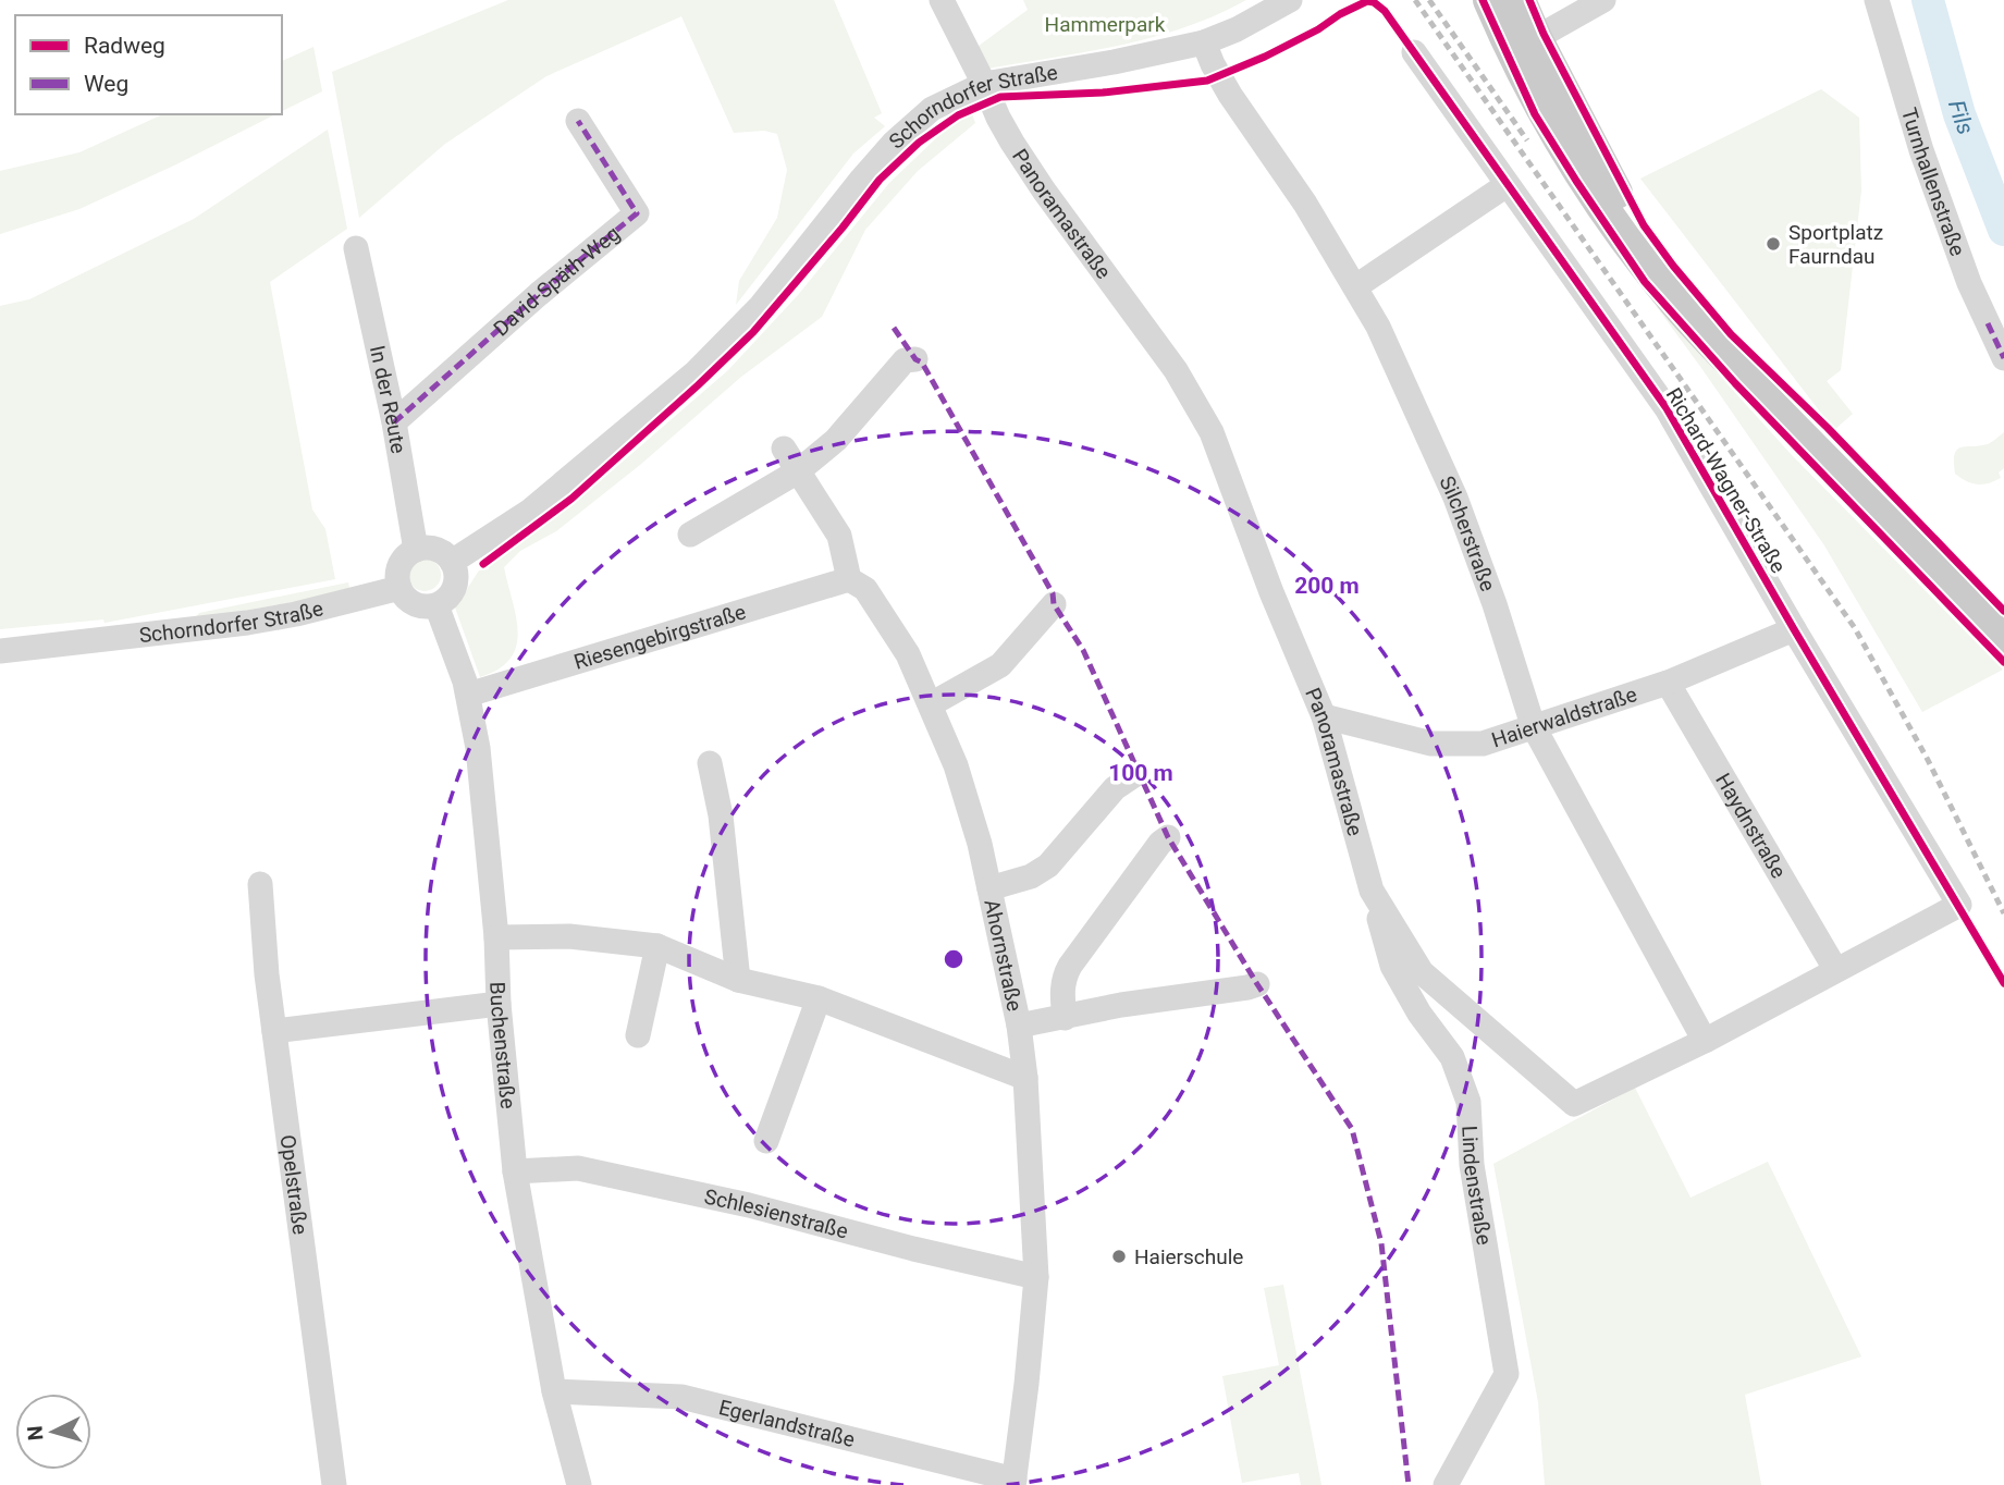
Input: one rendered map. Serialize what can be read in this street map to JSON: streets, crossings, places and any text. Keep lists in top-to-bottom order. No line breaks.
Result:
{"streets":{"street":["Schorndorfer Straße","Turnhallenstraße","Panoramastraße","David-Späth-Weg","In der Reute","Richard-Wagner-Straße","Silcherstraße","Riesengebirgstraße","Haierwaldstraße","Haydnstraße","Ahornstraße","Buchenstraße","Opelstraße","Lindenstraße","Schlesienstraße","Egerlandstraße"]},"crossings":[["Schorndorfer Straße","Panoramastraße"],["Schorndorfer Straße","In der Reute"],["Schorndorfer Straße","Silcherstraße"],["Schorndorfer Straße","Buchenstraße"],["Panoramastraße","Richard-Wagner-Straße"],["Panoramastraße","Silcherstraße"],["Panoramastraße","Haierwaldstraße"],["Panoramastraße","Haydnstraße"],["Panoramastraße","Lindenstraße"],["David-Späth-Weg","In der Reute"],["In der Reute","Buchenstraße"],["Richard-Wagner-Straße","Haierwaldstraße"],["Silcherstraße","Haierwaldstraße"],["Riesengebirgstraße","Ahornstraße"],["Riesengebirgstraße","Buchenstraße"],["Haierwaldstraße","Haydnstraße"],["Ahornstraße","Schlesienstraße"],["Ahornstraße","Egerlandstraße"],["Buchenstraße","Schlesienstraße"],["Buchenstraße","Egerlandstraße"]],"water":["Fils"],"parks":["Hammerpark"],"places":["Sportplatz Faurndau","Haierschule"],"legend":["Radweg","Weg"],"north":"left","rings":["200 m","100 m"]}
